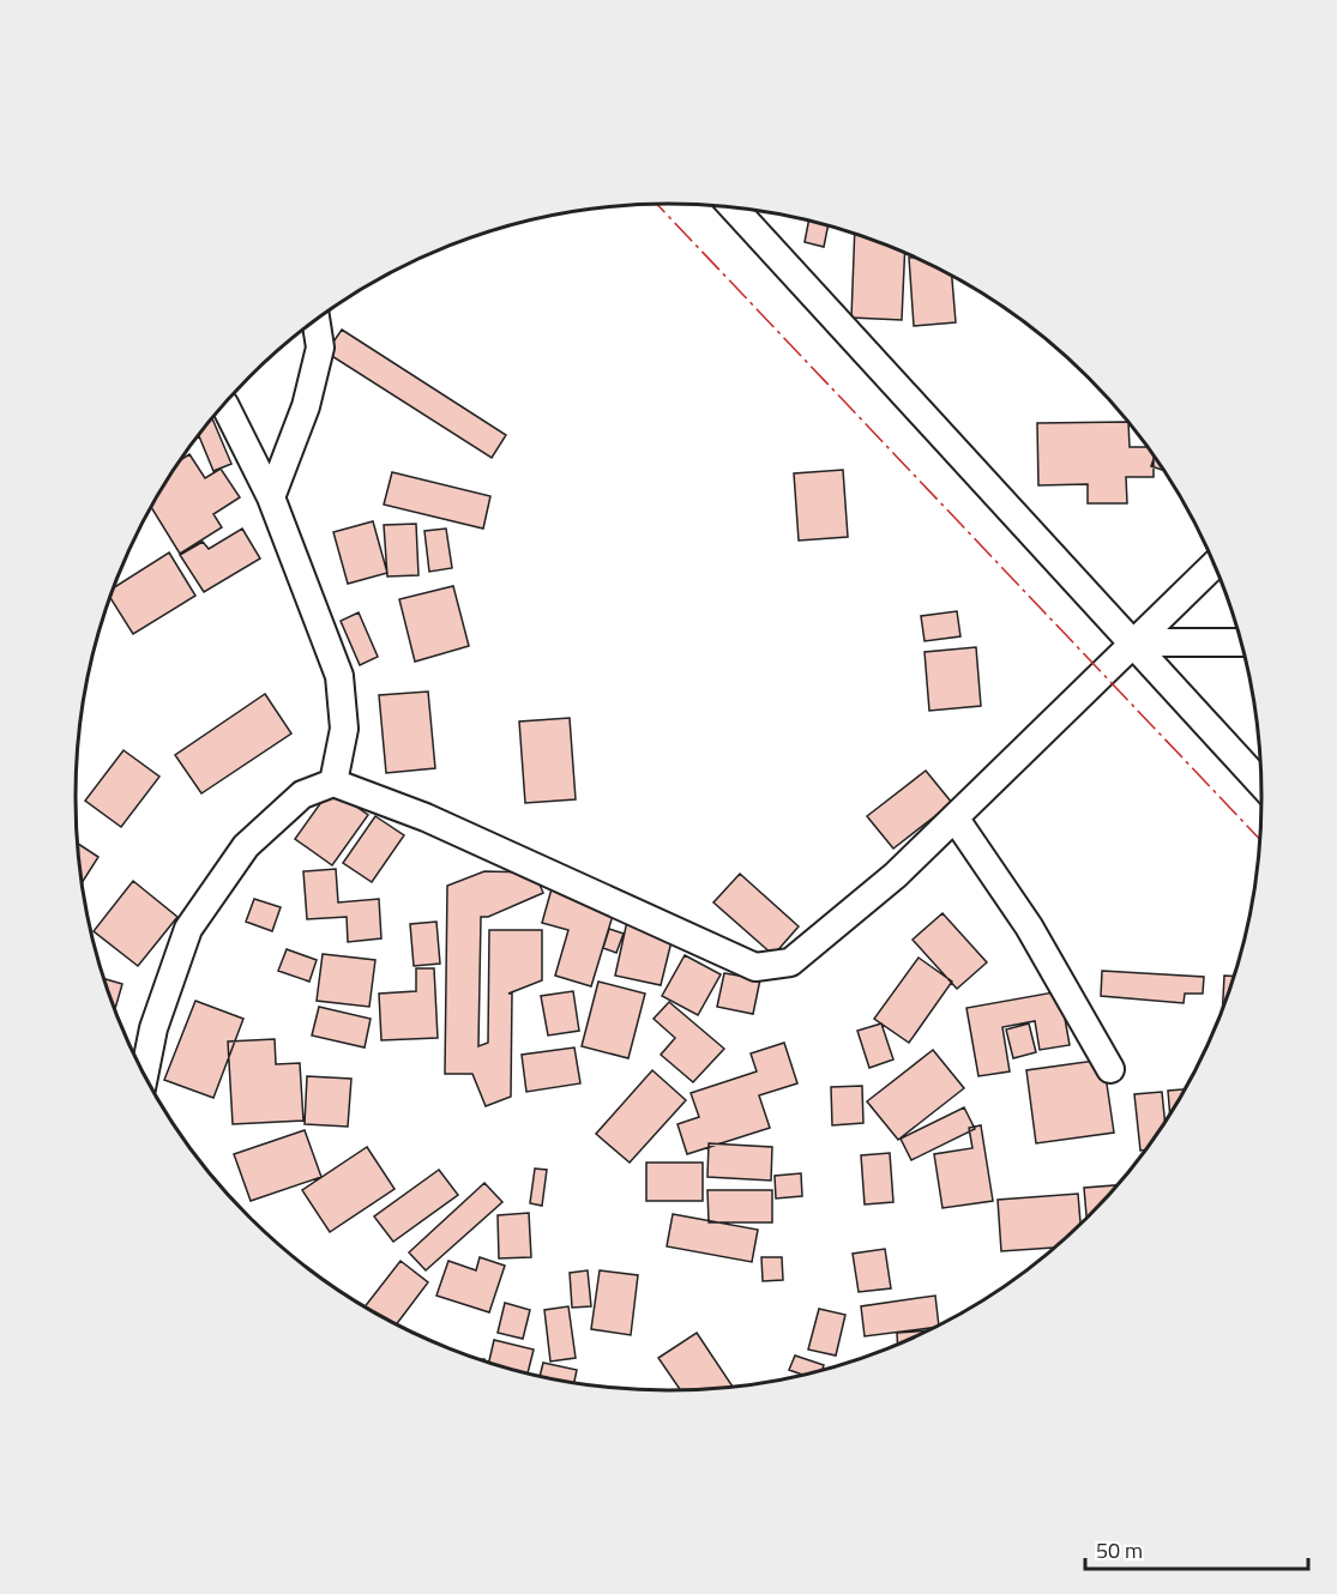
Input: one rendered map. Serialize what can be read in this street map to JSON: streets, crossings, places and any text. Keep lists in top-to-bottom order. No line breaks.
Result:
{"scale_bar":"50 m"}
